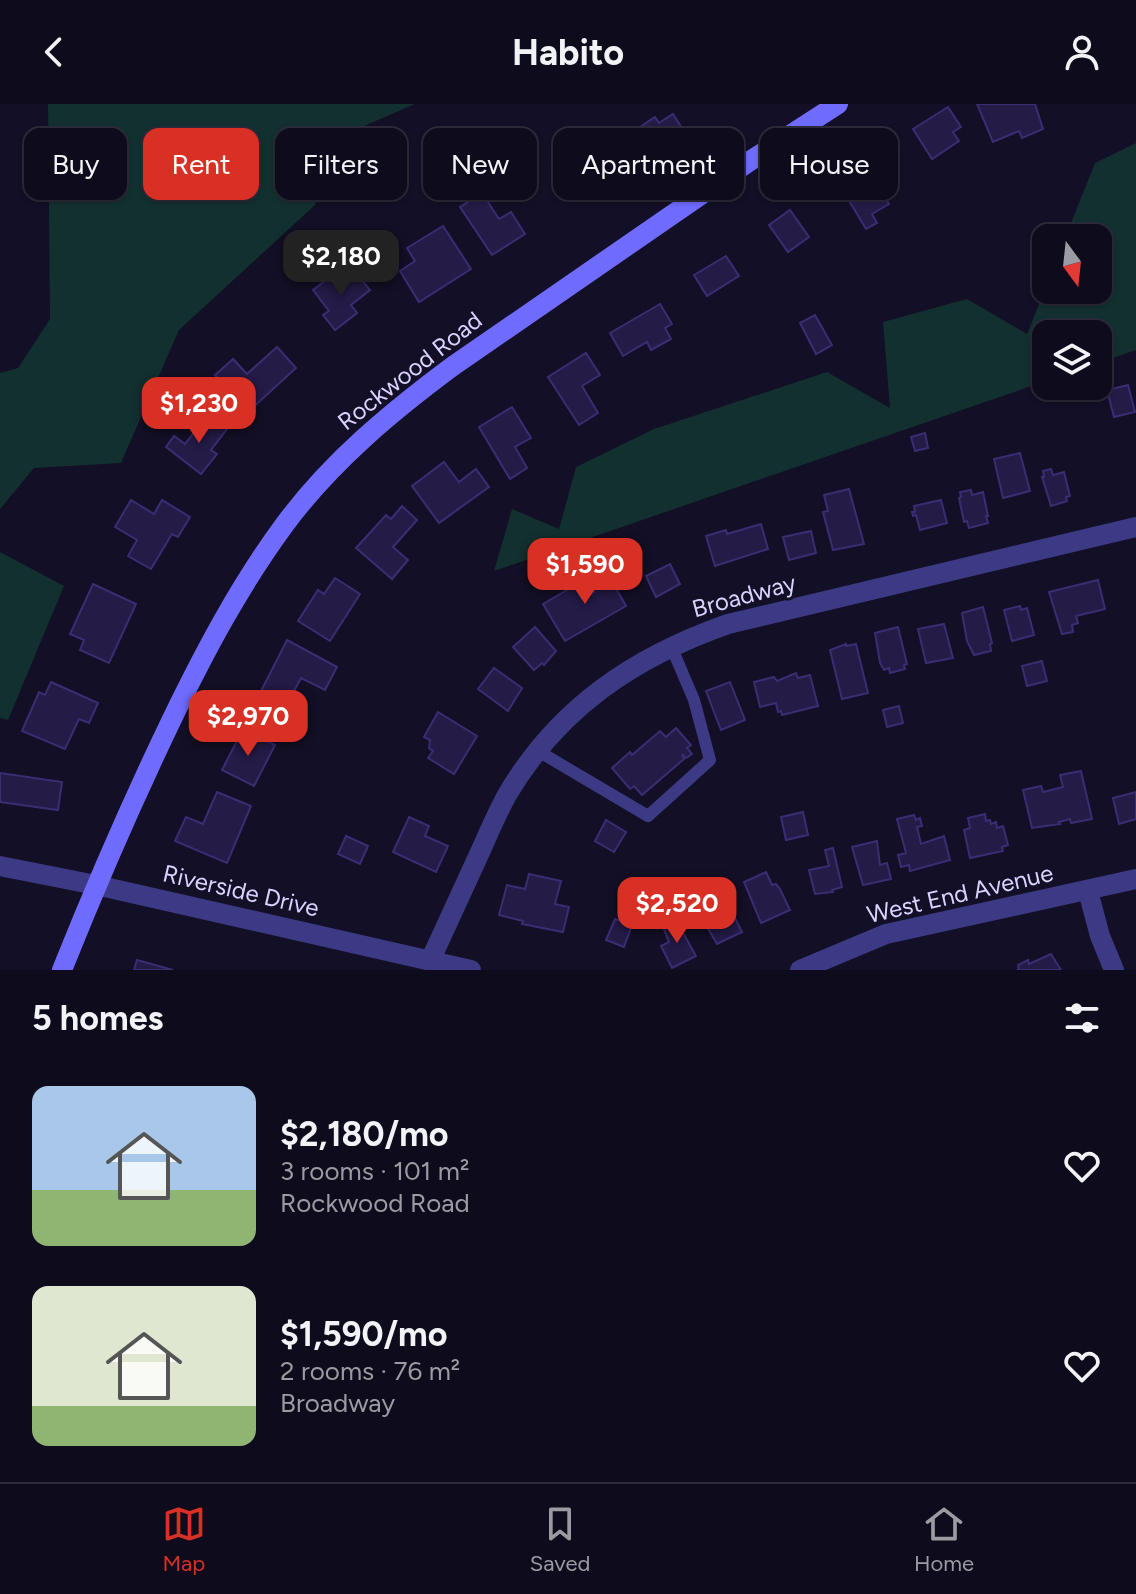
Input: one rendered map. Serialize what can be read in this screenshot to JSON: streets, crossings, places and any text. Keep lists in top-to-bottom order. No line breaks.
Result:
{"streets":{"street":["Rockwood Road","Broadway","Riverside Drive","West End Avenue"]},"crossings":[["Rockwood Road","Riverside Drive"],["Broadway","Riverside Drive"]],"north":"bottom","page":{"header":"Habito","chip":["Buy","Rent","Filters","New","Apartment","House"],"price":["$2,180","$1,230","$1,590","$2,970","$2,520"],"heading":"5 homes","list":[{"name":"$2,180/mo","note":"3 rooms · 101 m² · Rockwood Road"},{"name":"$1,590/mo","note":"2 rooms · 76 m² · Broadway"}],"tabs":["Map","Saved","Home"]}}
